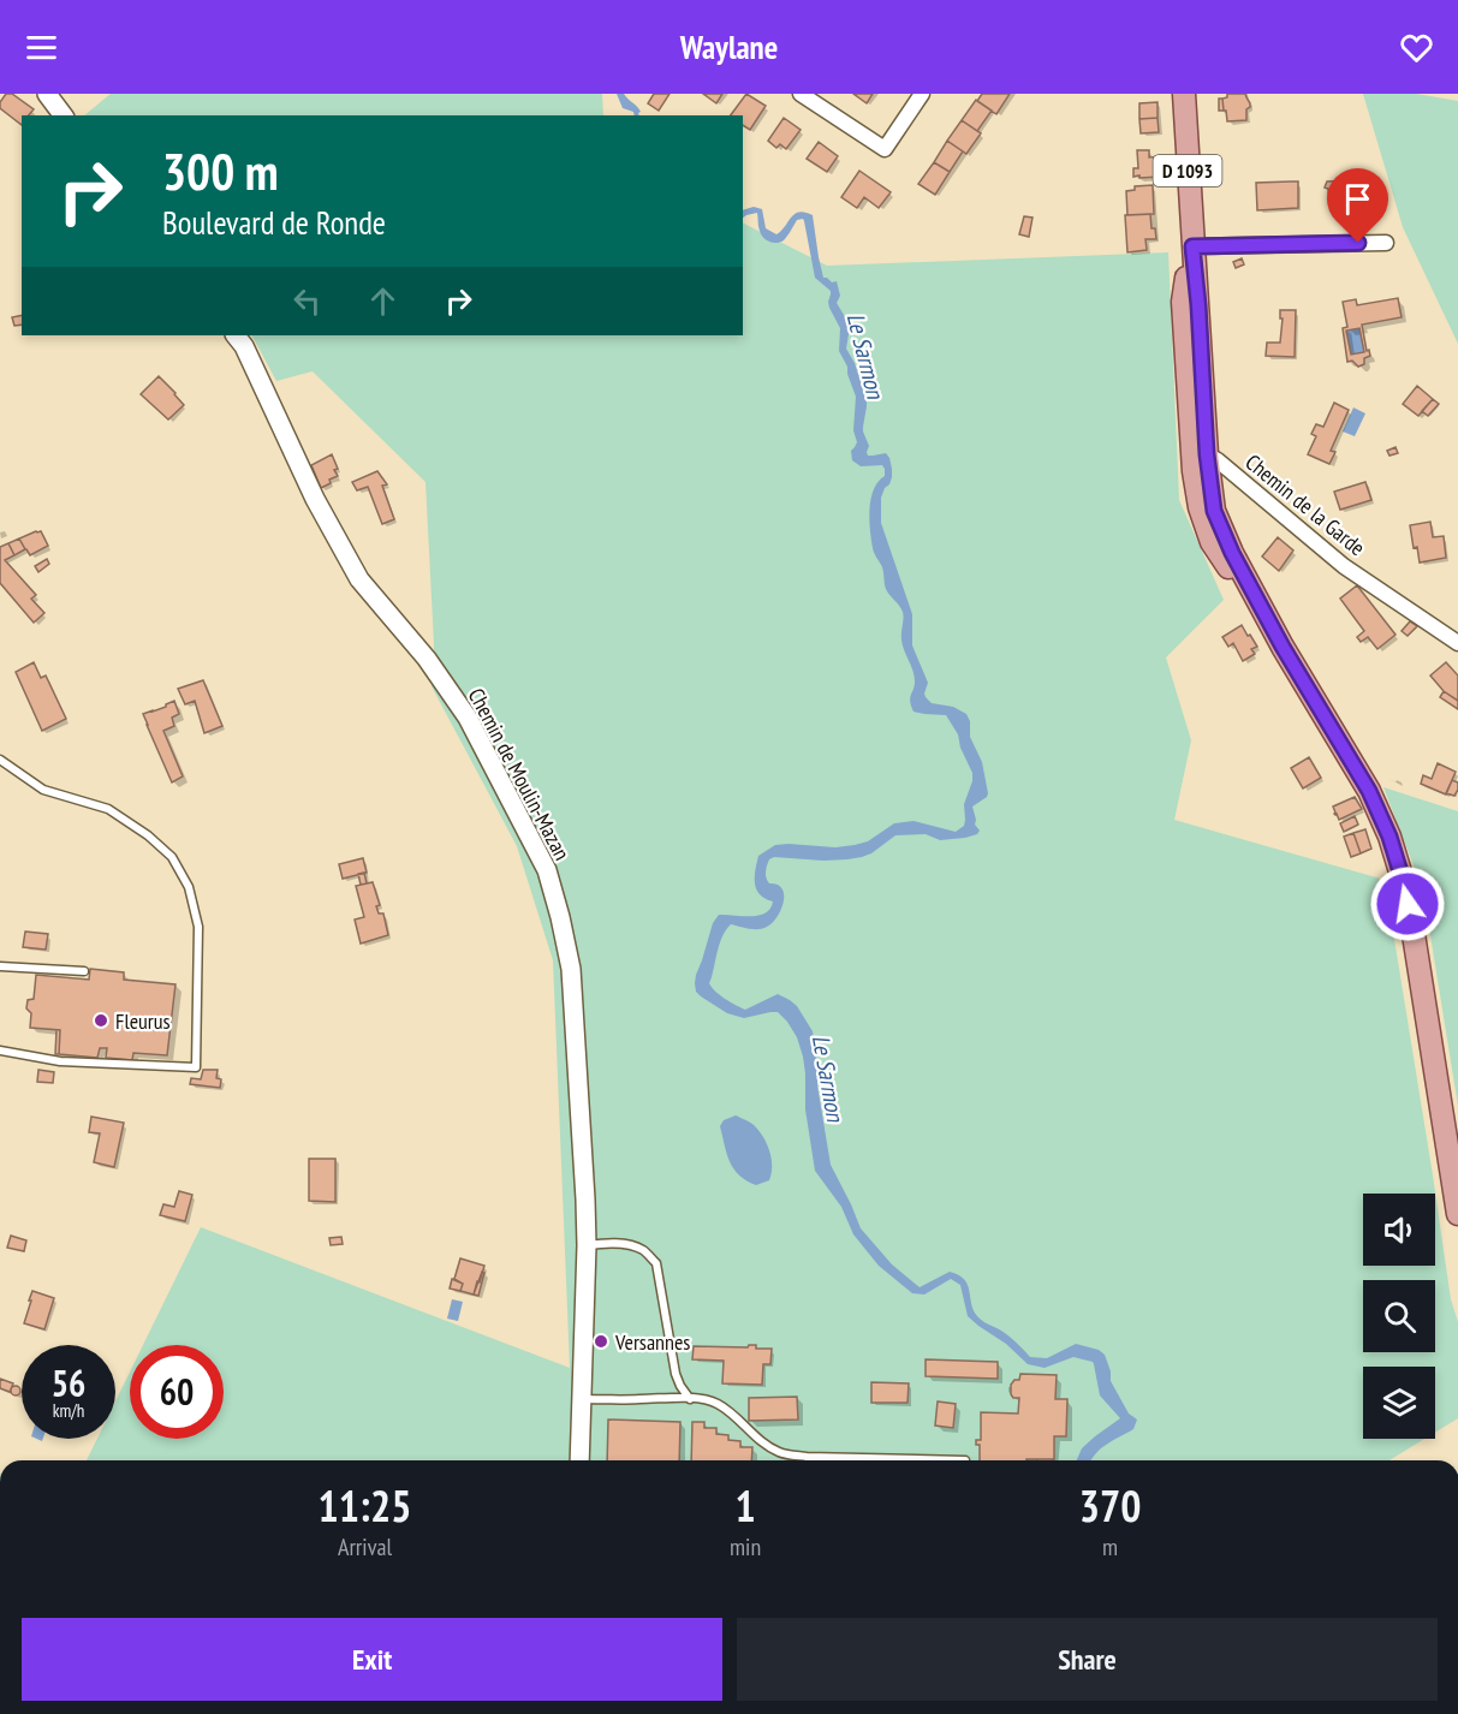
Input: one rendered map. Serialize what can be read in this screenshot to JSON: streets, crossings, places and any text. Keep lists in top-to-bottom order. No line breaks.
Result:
{"streets":{"main road":["D 1093"],"street":["Chemin de la Garde","Chemin de Moulin-Mazan"]},"crossings":[["D 1093","Chemin de la Garde"]],"water":["Le Sarmon"],"places":["Fleurus","Versannes"],"page":{"header":"Waylane","turn":["300 m","Boulevard de Ronde"],"speed":"56 km/h","limit":"60","eta":["11:25","Arrival","1","min","370","m"],"buttons":["Exit","Share"]}}
